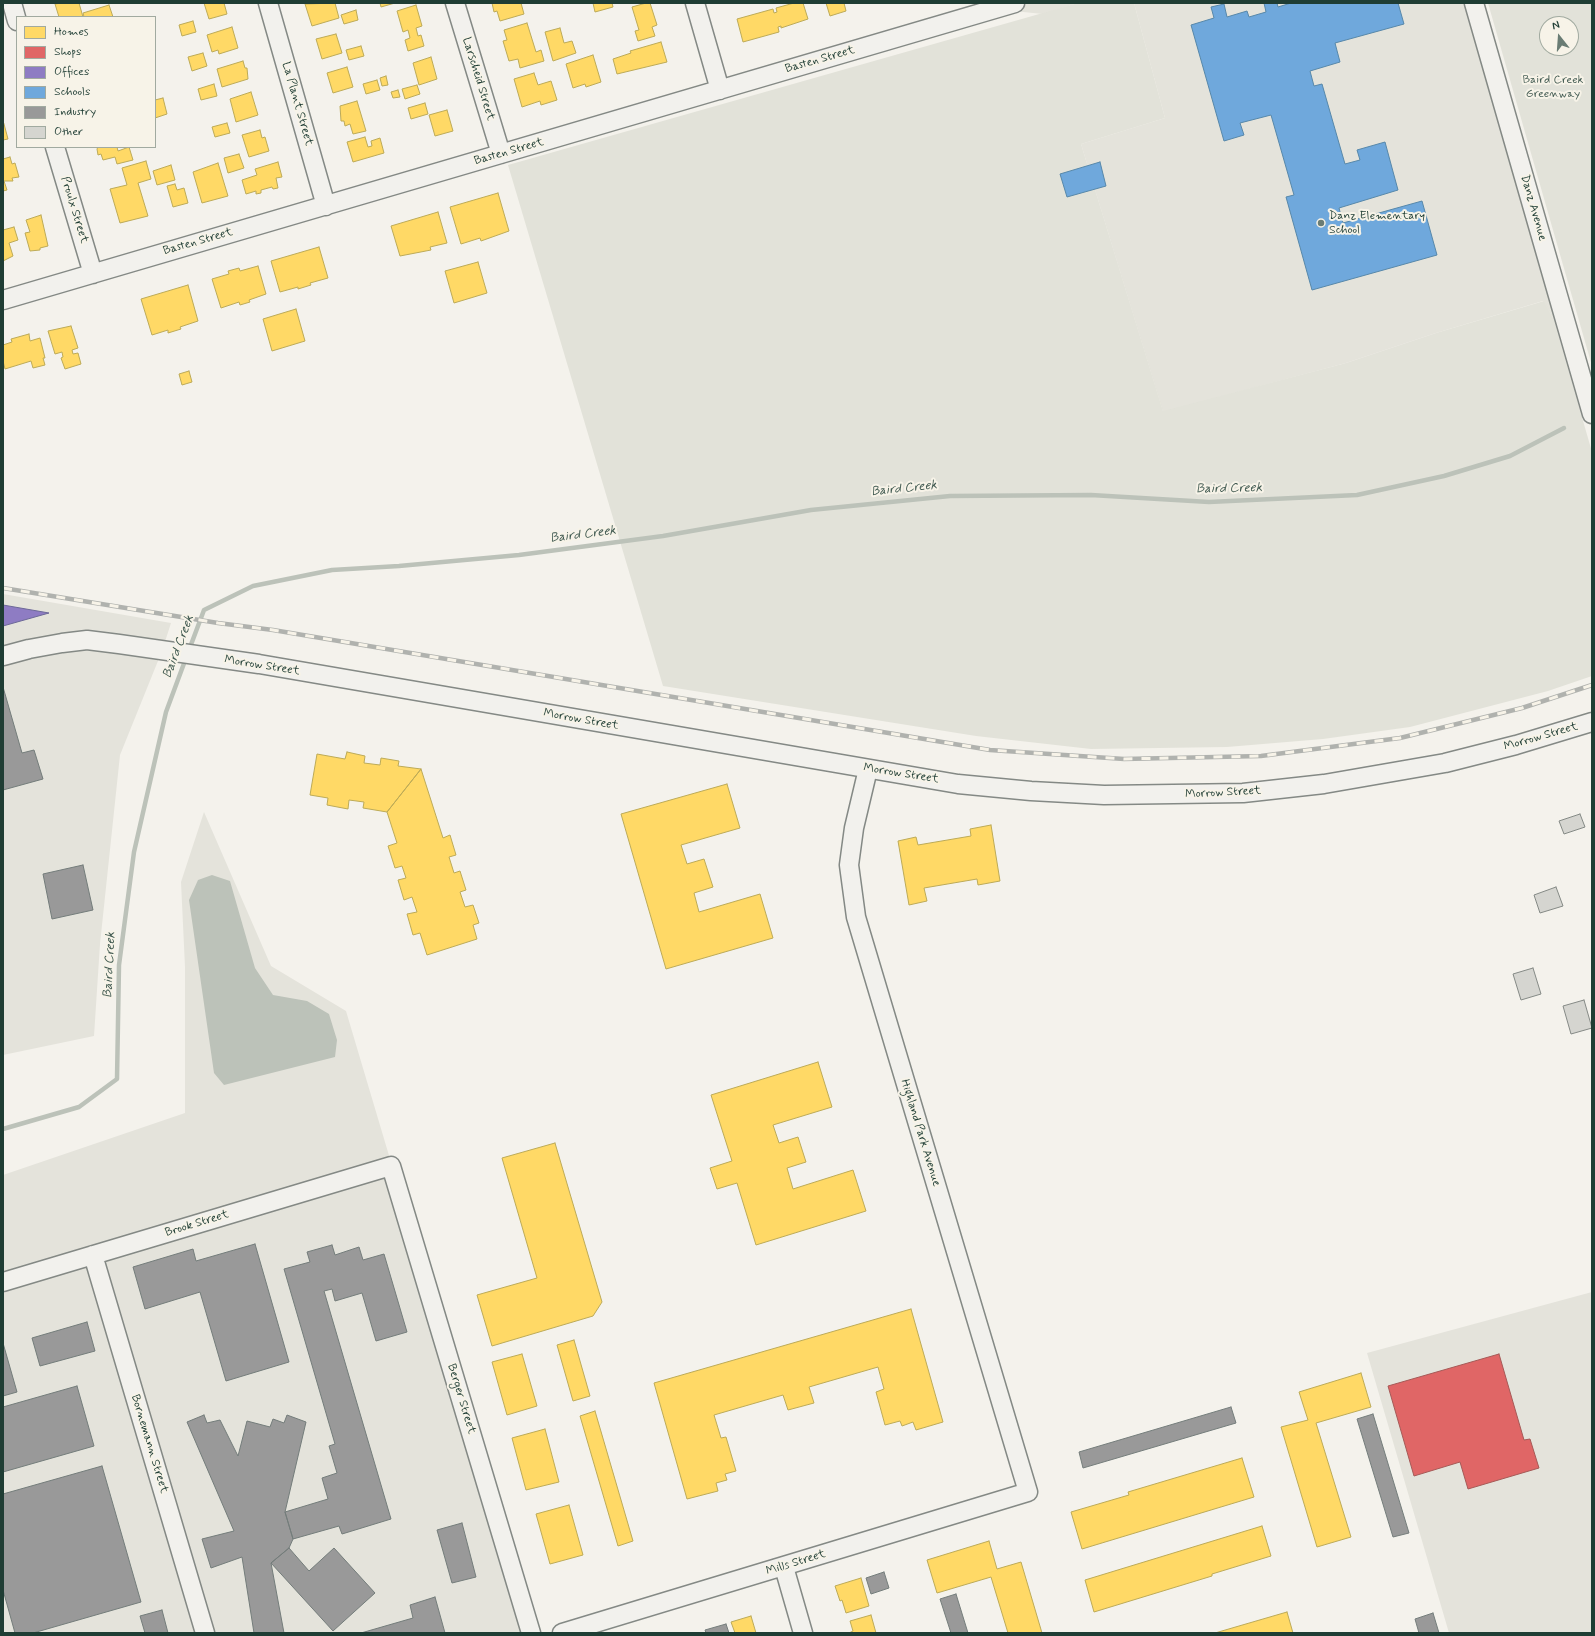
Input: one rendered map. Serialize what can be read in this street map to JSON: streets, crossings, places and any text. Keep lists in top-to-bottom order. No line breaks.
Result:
{"streets":{"street":["Basten Street","Larscheid Street","La Plant Street","Danz Avenue","Proulx Street","Morrow Street","Highland Park Avenue","Brook Street","Berger Street","Bornemann Street","Mills Street"]},"crossings":[["Basten Street","Larscheid Street"],["Basten Street","La Plant Street"],["Basten Street","Proulx Street"],["Morrow Street","Highland Park Avenue"],["Highland Park Avenue","Mills Street"],["Brook Street","Berger Street"],["Brook Street","Bornemann Street"]],"water":["Baird Creek"],"parks":["Baird Creek Greenway"],"places":["Danz Elementary School"],"legend":["Homes","Shops","Offices","Schools","Industry","Other"],"north":"top"}
